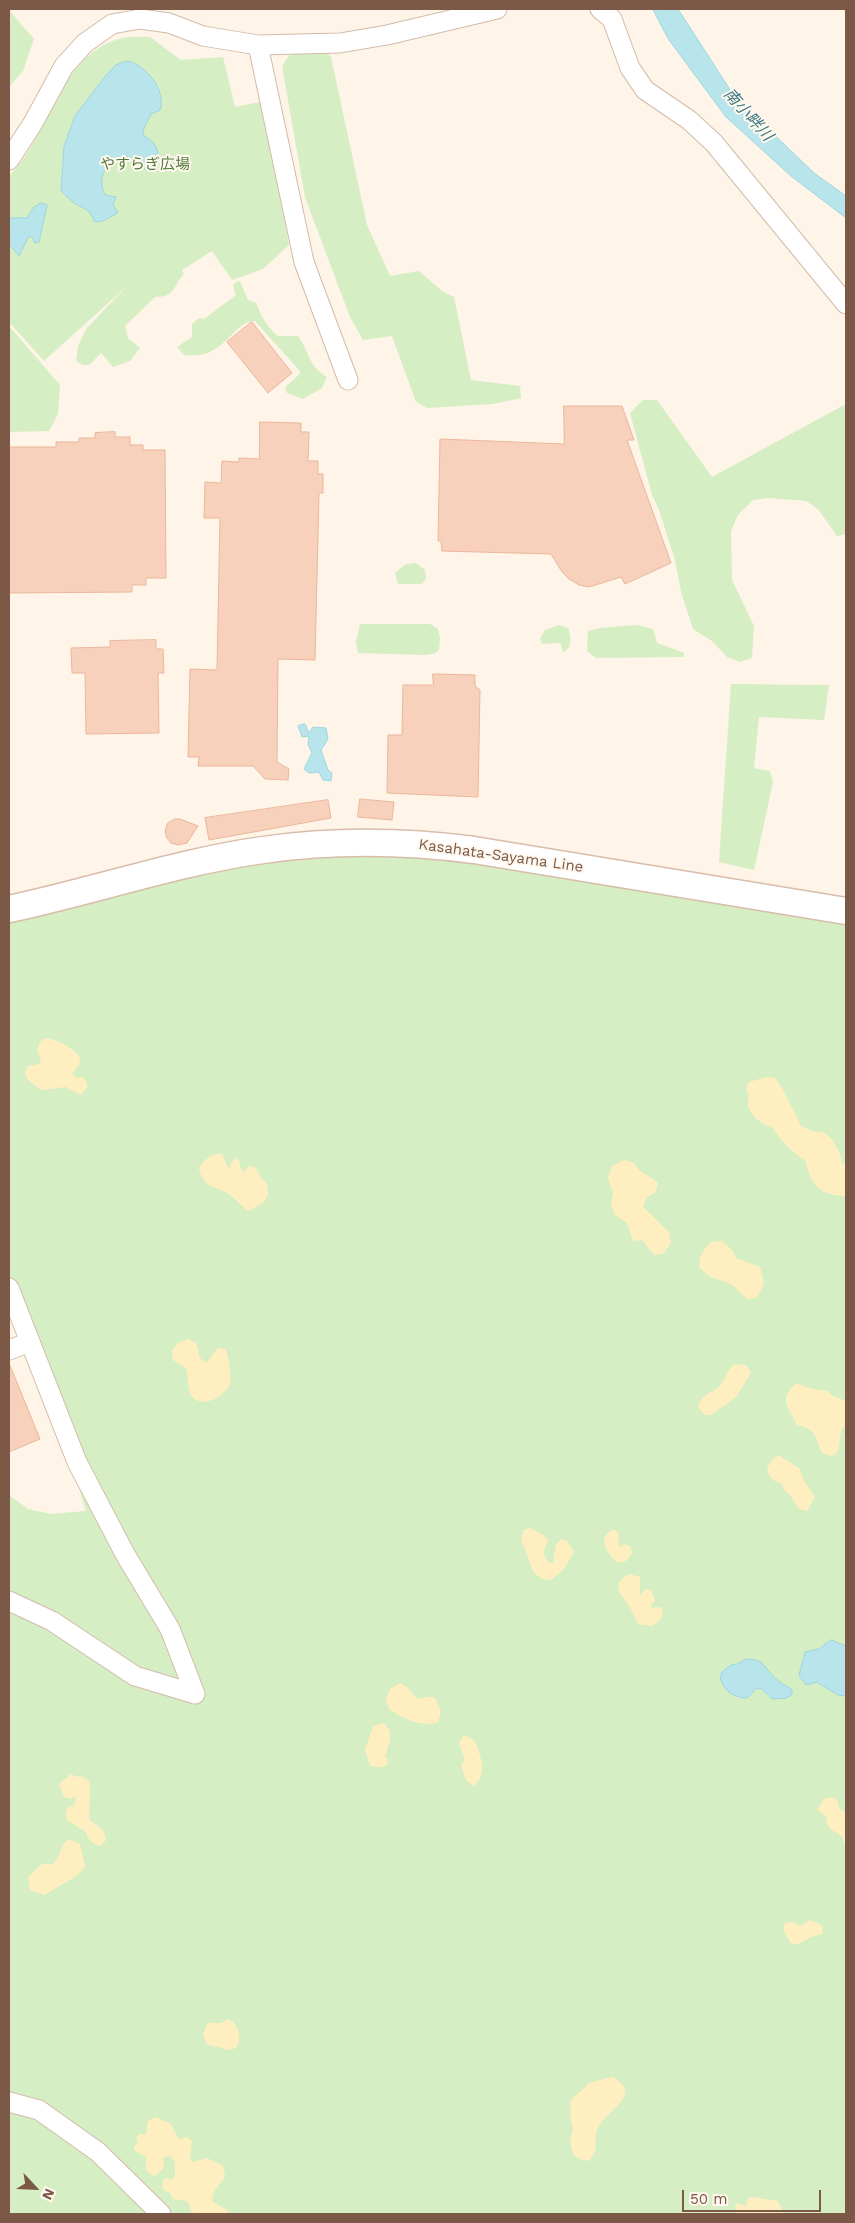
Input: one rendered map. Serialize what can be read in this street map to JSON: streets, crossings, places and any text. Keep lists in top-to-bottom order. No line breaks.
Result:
{"streets":{"main road":["Kasahata-Sayama Line"]},"water":["南小畔川"],"parks":["やすらぎ広場"],"scale_bar":"50 m","north":"bottom right"}
